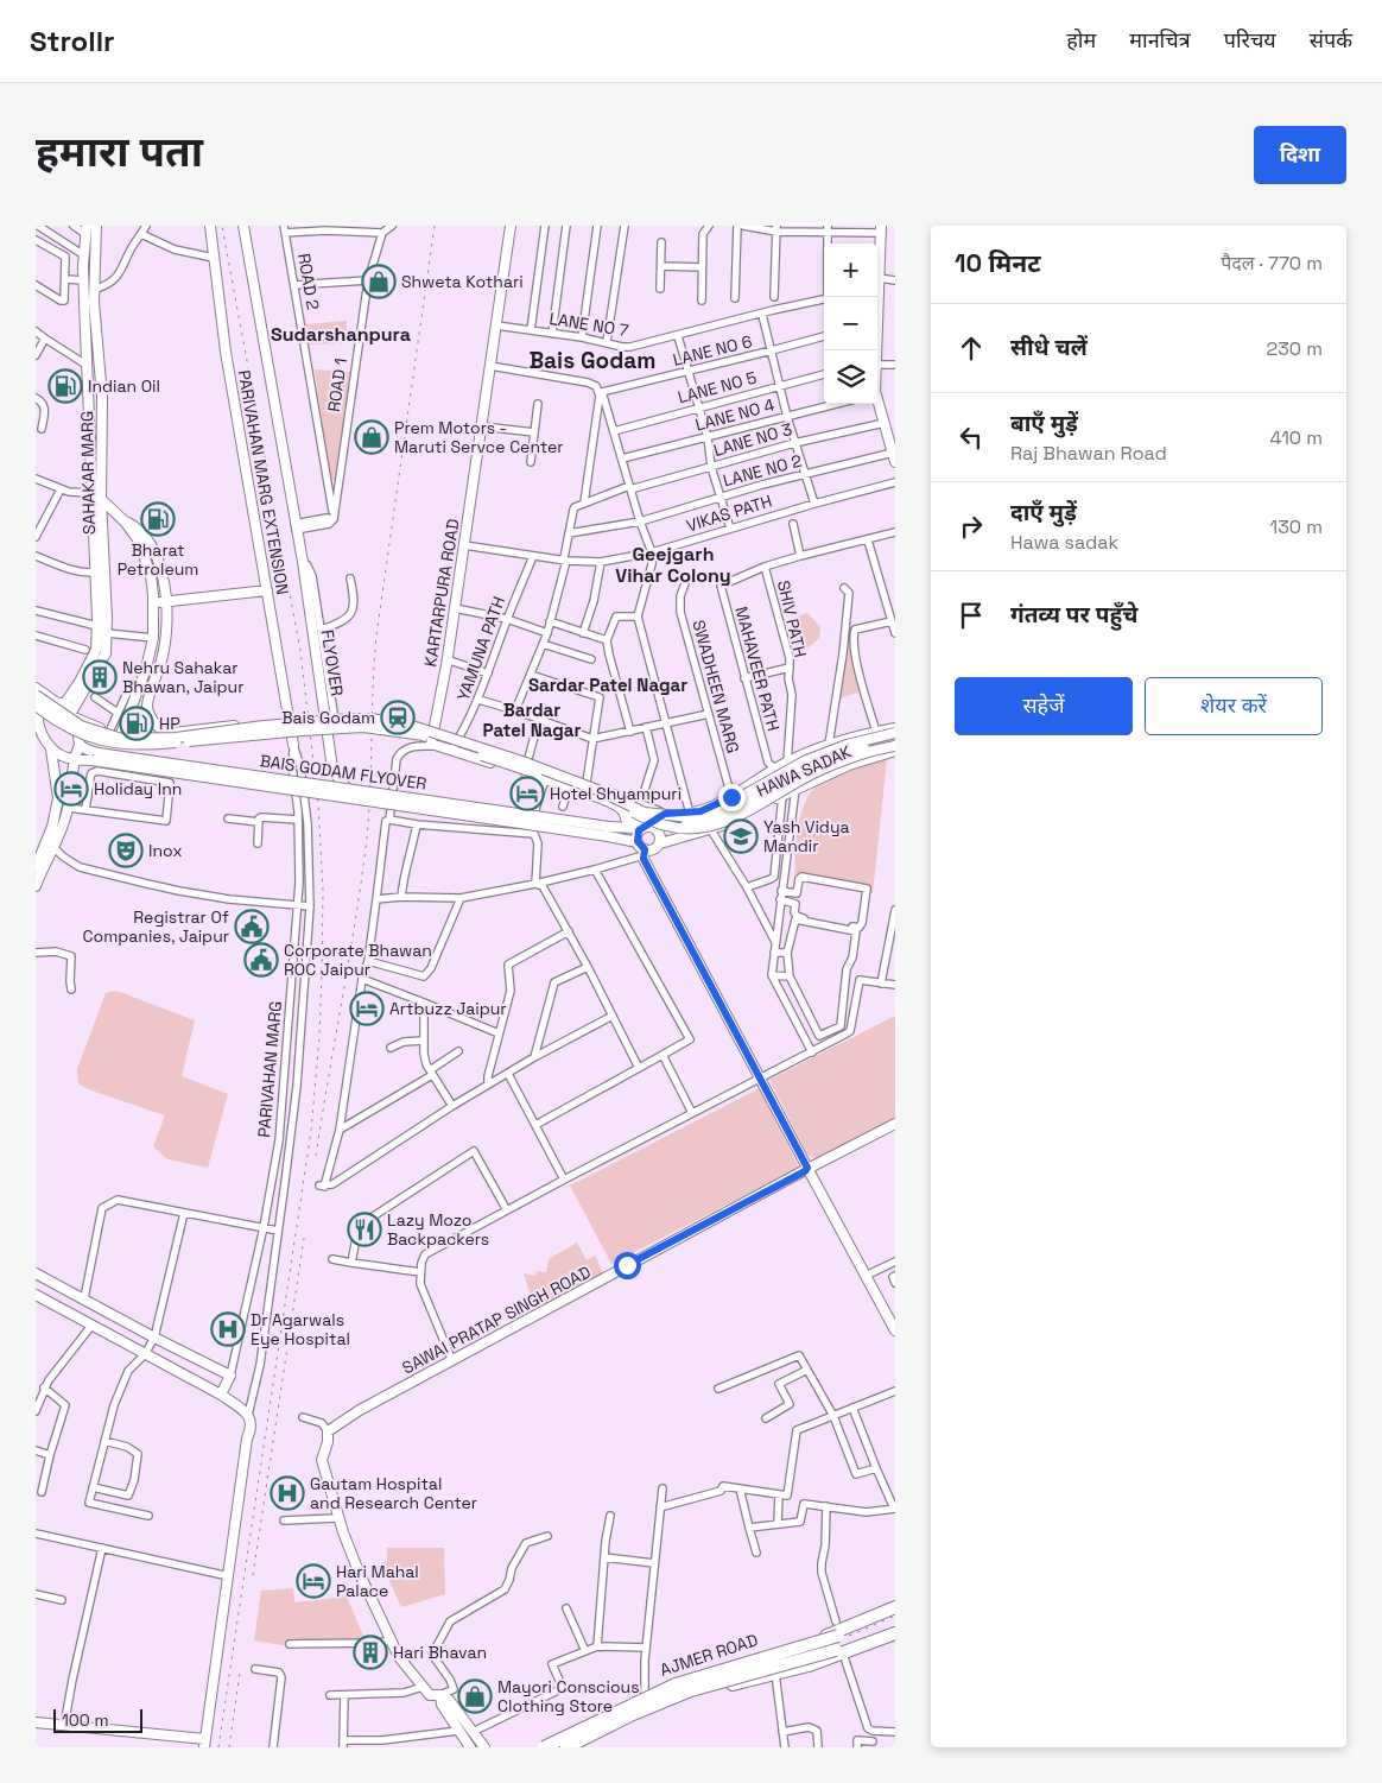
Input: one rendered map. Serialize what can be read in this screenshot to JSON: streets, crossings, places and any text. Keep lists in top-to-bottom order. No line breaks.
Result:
{"streets":{"highway":["AJMER ROAD"],"street":["ROAD 2","LANE NO 7","LANE NO 6","ROAD 1","LANE NO 5","LANE NO 4","LANE NO 3","LANE NO 2","SAHAKAR MARG","PARIVAHAN MARG EXTENSION","VIKAS PATH","KARTARPURA ROAD","SHIV PATH","YAMUNA PATH","FLYOVER","MAHAVEER PATH","SWADHEEN MARG","HAWA SADAK","BAIS GODAM FLYOVER","PARIVAHAN MARG","SAWAI PRATAP SINGH ROAD"]},"crossings":[["ROAD 2","ROAD 1"],["LANE NO 7","KARTARPURA ROAD"],["LANE NO 6","LANE NO 5"],["PARIVAHAN MARG EXTENSION","PARIVAHAN MARG"],["VIKAS PATH","KARTARPURA ROAD"],["VIKAS PATH","YAMUNA PATH"],["SHIV PATH","MAHAVEER PATH"],["FLYOVER","BAIS GODAM FLYOVER"],["MAHAVEER PATH","HAWA SADAK"],["SWADHEEN MARG","HAWA SADAK"],["HAWA SADAK","BAIS GODAM FLYOVER"]],"districts":["Sudarshanpura","Bais Godam","Geejgarh Vihar Colony","Sardar Patel Nagar","Bardar Patel Nagar"],"places":{"shop":["Shweta Kothari","Prem Motors - Maruti Servce Center","Mayori Conscious Clothing Store"],"fuel station":["Indian Oil","Bharat Petroleum","HP"],"building":["Nehru Sahakar Bhawan, Jaipur","Hari Bhavan"],"station":["Bais Godam"],"hotel":["Holiday Inn","Hotel Shyampuri","Artbuzz Jaipur","Hari Mahal Palace"],"school or university":["Yash Vidya Mandir"],"theatre":["Inox"],"public building":["Registrar Of Companies, Jaipur","Corporate Bhawan ROC Jaipur"],"restaurant":["Lazy Mozo Backpackers"],"hospital":["Dr Agarwals Eye Hospital","Gautam Hospital and Research Center"]},"scale_bar":"100 m","page":{"header":"Strollr","nav":["होम","मानचित्र","परिचय","संपर्क"],"title":"हमारा पता","buttons":["दिशा",["सहेजें","शेयर करें"]],"heading":["10 मिनट","पैदल · 770 m"],"map_buttons":["+","−"],"list":[["सीधे चलें","230 m"],["बाएँ मुड़ें","Raj Bhawan Road","410 m"],["दाएँ मुड़ें","Hawa sadak","130 m"],"गंतव्य पर पहुँचे"],"scale":"100 m"}}
